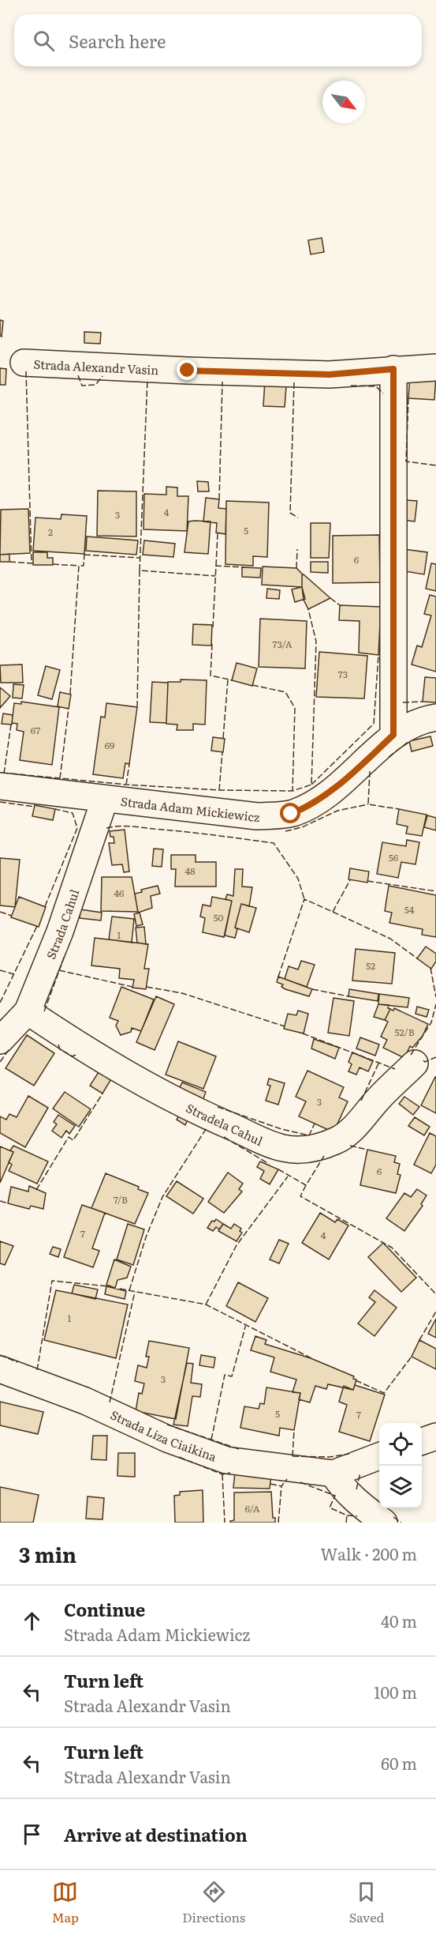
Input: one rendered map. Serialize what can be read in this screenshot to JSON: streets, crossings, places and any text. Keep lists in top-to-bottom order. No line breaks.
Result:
{"streets":{"street":["Strada Alexandr Vasin","Strada Adam Mickiewicz","Strada Cahul","Stradela Cahul","Strada Liza Ciaikina"]},"crossings":[["Strada Adam Mickiewicz","Strada Cahul"],["Strada Cahul","Stradela Cahul"]],"house_numbers":["4","3","5","2","6","73/A","73","67","69","56","48","46","54","50","1","52","52/B","3","6","7/B","7","4","1","3","5","7","6/A"],"north":"bottom right","page":{"search":"Search here","heading":["3 min","Walk · 200 m"],"list":[["Continue","Strada Adam Mickiewicz","40 m"],["Turn left","Strada Alexandr Vasin","100 m"],["Turn left","Strada Alexandr Vasin","60 m"],"Arrive at destination"],"nav":["Map","Directions","Saved"]}}
